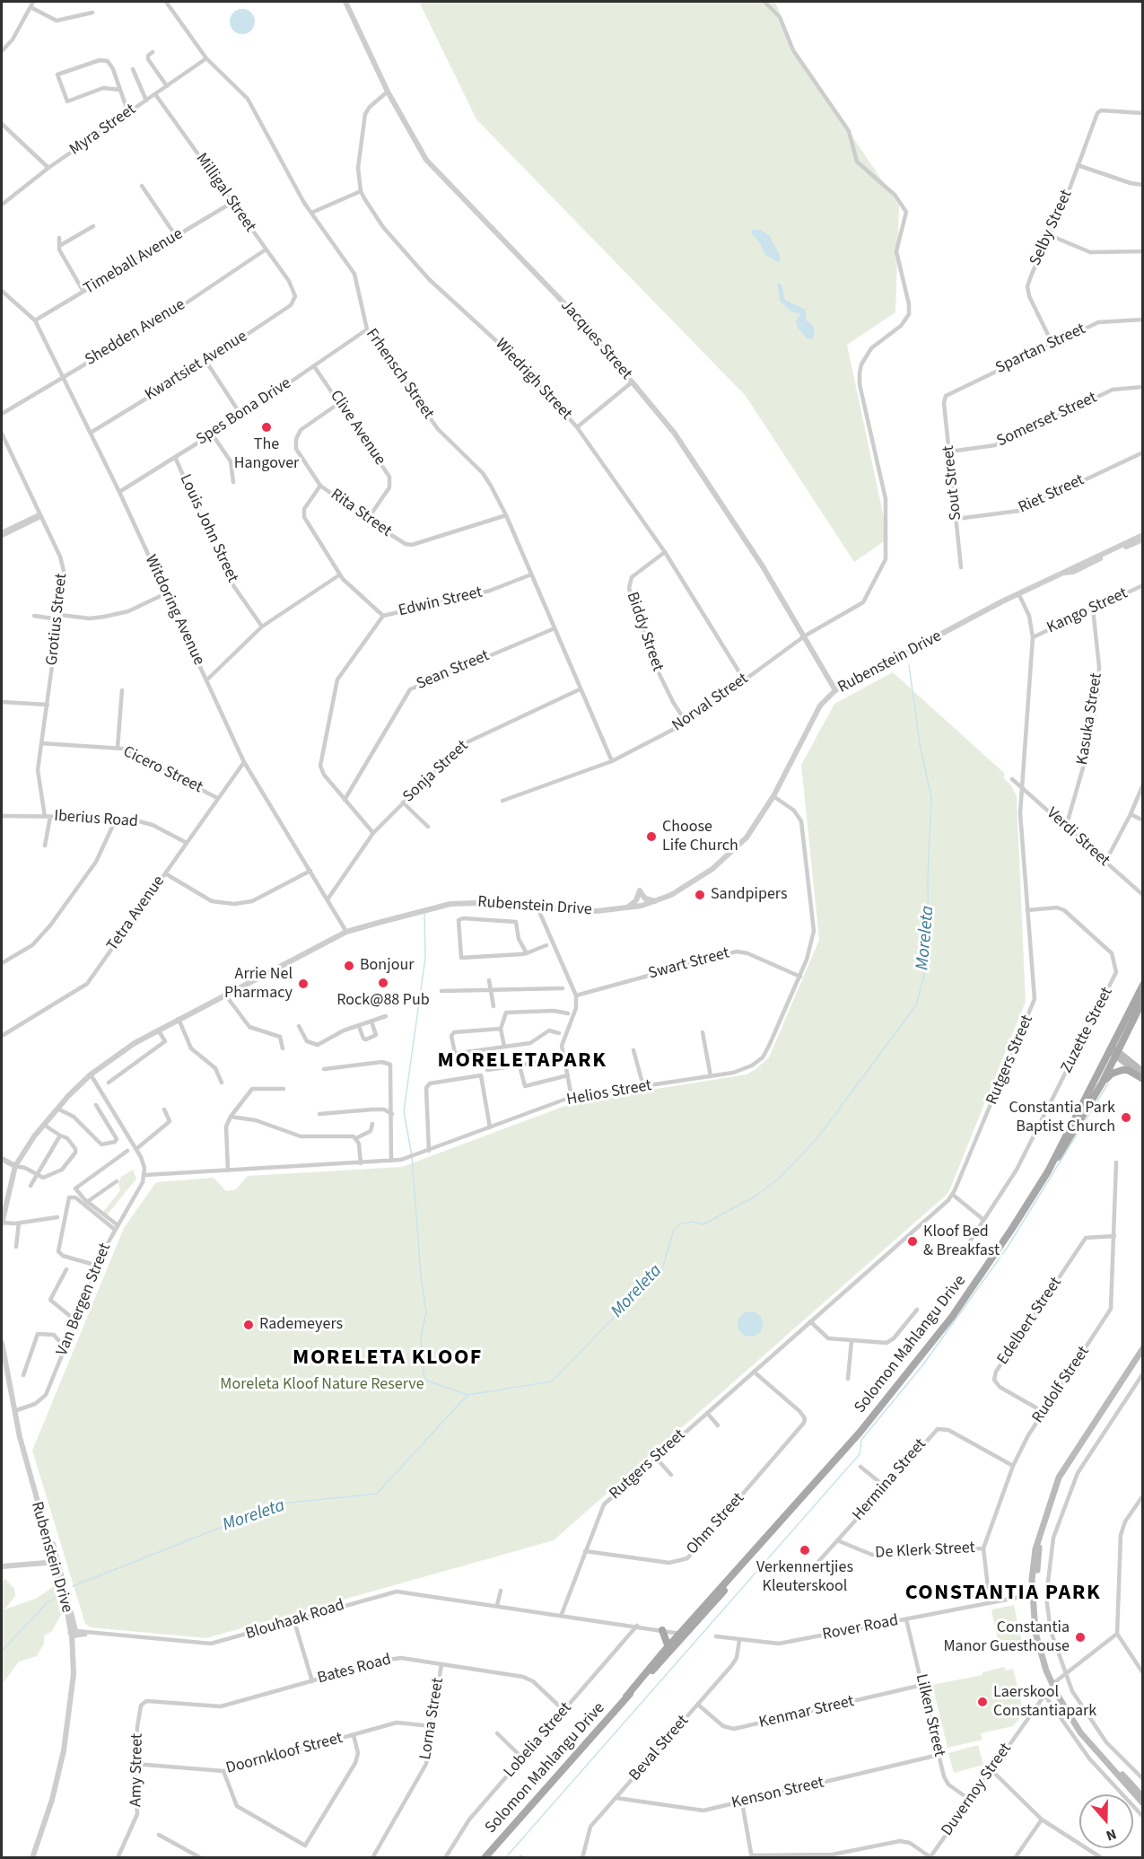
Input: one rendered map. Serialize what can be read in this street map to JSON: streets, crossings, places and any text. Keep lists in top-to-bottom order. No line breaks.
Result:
{"streets":{"main road":["Solomon Mahlangu Drive"],"street":["Myra Street","Milligal Street","Selby Street","Timeball Avenue","Shedden Avenue","Jacques Street","Spartan Street","Kwartsiet Avenue","Frhensch Street","Wiedrigh Street","Spes Bona Drive","Somerset Street","Clive Avenue","Sout Street","Riet Street","Rita Street","Louis John Street","Edwin Street","Witdoring Avenue","Kango Street","Grotius Street","Biddy Street","Rubenstein Drive","Sean Street","Norval Street","Kasuka Street","Cicero Street","Sonja Street","Iberius Road","Verdi Street","Tetra Avenue","Swart Street","Zuzette Street","Rutgers Street","Helios Street","Van Bergen Street","Edelbert Street","Rudolf Street","Hermina Street","Ohm Street","De Klerk Street","Blouhaak Road","Rover Road","Bates Road","Kenmar Street","Lilken Street","Lorna Street","Lobelia Street","Beval Street","Doornkloof Street","Amy Street","Duvernoy Street","Kenson Street"]},"crossings":[["Myra Street","Milligal Street"],["Myra Street","Frhensch Street"],["Milligal Street","Timeball Avenue"],["Milligal Street","Shedden Avenue"],["Milligal Street","Kwartsiet Avenue"],["Selby Street","Spartan Street"],["Timeball Avenue","Witdoring Avenue"],["Shedden Avenue","Witdoring Avenue"],["Jacques Street","Wiedrigh Street"],["Jacques Street","Rubenstein Drive"],["Jacques Street","Norval Street"],["Spartan Street","Sout Street"],["Kwartsiet Avenue","Witdoring Avenue"],["Frhensch Street","Spes Bona Drive"],["Frhensch Street","Rita Street"],["Frhensch Street","Edwin Street"],["Frhensch Street","Sean Street"],["Frhensch Street","Norval Street"],["Frhensch Street","Sonja Street"],["Wiedrigh Street","Biddy Street"],["Wiedrigh Street","Norval Street"],["Spes Bona Drive","Clive Avenue"],["Spes Bona Drive","Louis John Street"],["Spes Bona Drive","Witdoring Avenue"],["Somerset Street","Sout Street"],["Clive Avenue","Rita Street"],["Sout Street","Riet Street"],["Rita Street","Edwin Street"],["Witdoring Avenue","Rubenstein Drive"],["Witdoring Avenue","Sonja Street"],["Witdoring Avenue","Tetra Avenue"],["Kango Street","Kasuka Street"],["Kango Street","Rutgers Street"],["Grotius Street","Cicero Street"],["Grotius Street","Iberius Road"],["Biddy Street","Norval Street"],["Rubenstein Drive","Rutgers Street"],["Rubenstein Drive","Helios Street"],["Rubenstein Drive","Van Bergen Street"],["Rubenstein Drive","Blouhaak Road"],["Kasuka Street","Verdi Street"],["Cicero Street","Tetra Avenue"],["Iberius Road","Tetra Avenue"],["Verdi Street","Rutgers Street"],["Swart Street","Helios Street"],["Zuzette Street","Rutgers Street"],["Rutgers Street","Ohm Street"],["Rutgers Street","Blouhaak Road"],["Helios Street","Van Bergen Street"],["Edelbert Street","Rudolf Street"],["Solomon Mahlangu Drive","Blouhaak Road"],["Rudolf Street","Hermina Street"],["Rudolf Street","De Klerk Street"],["Rudolf Street","Rover Road"],["Hermina Street","De Klerk Street"],["Blouhaak Road","Lobelia Street"],["Rover Road","Lilken Street"],["Rover Road","Beval Street"],["Bates Road","Lorna Street"],["Bates Road","Lobelia Street"],["Bates Road","Amy Street"],["Kenmar Street","Lilken Street"],["Kenmar Street","Beval Street"],["Lilken Street","Duvernoy Street"],["Lilken Street","Kenson Street"],["Lorna Street","Doornkloof Street"],["Beval Street","Kenson Street"],["Doornkloof Street","Amy Street"]],"districts":["MORELETAPARK","MORELETA KLOOF","CONSTANTIA PARK"],"water":["Moreleta"],"parks":["Moreleta Kloof Nature Reserve"],"places":["The Hangover","Choose Life Church","Sandpipers","Bonjour","Rock@88 Pub","Arrie Nel Pharmacy","Constantia Park Baptist Church","Kloof Bed & Breakfast","Rademeyers","Verkennertjies Kleuterskool","Constantia Manor Guesthouse","Laerskool Constantiapark"],"north":"bottom"}
